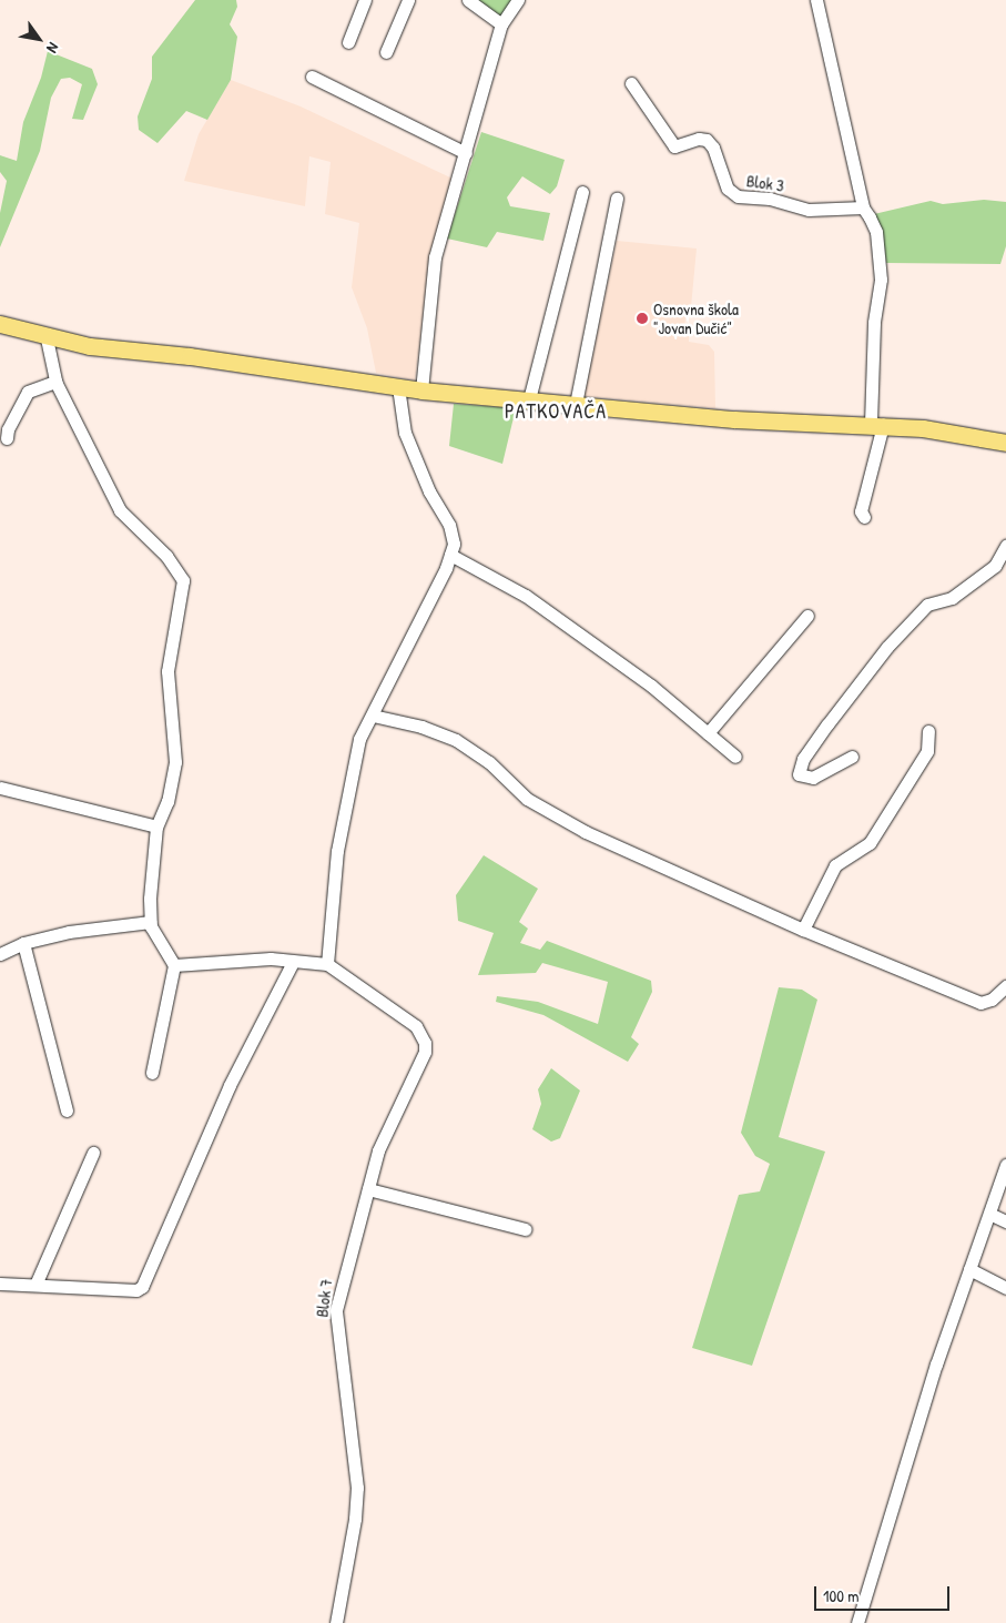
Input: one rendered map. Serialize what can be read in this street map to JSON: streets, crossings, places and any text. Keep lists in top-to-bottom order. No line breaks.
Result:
{"streets":{"street":["Blok 3","Blok 7"]},"districts":["PATKOVAČA"],"places":["Osnovna škola \"Jovan Dučić\""],"scale_bar":"100 m","north":"bottom right"}
